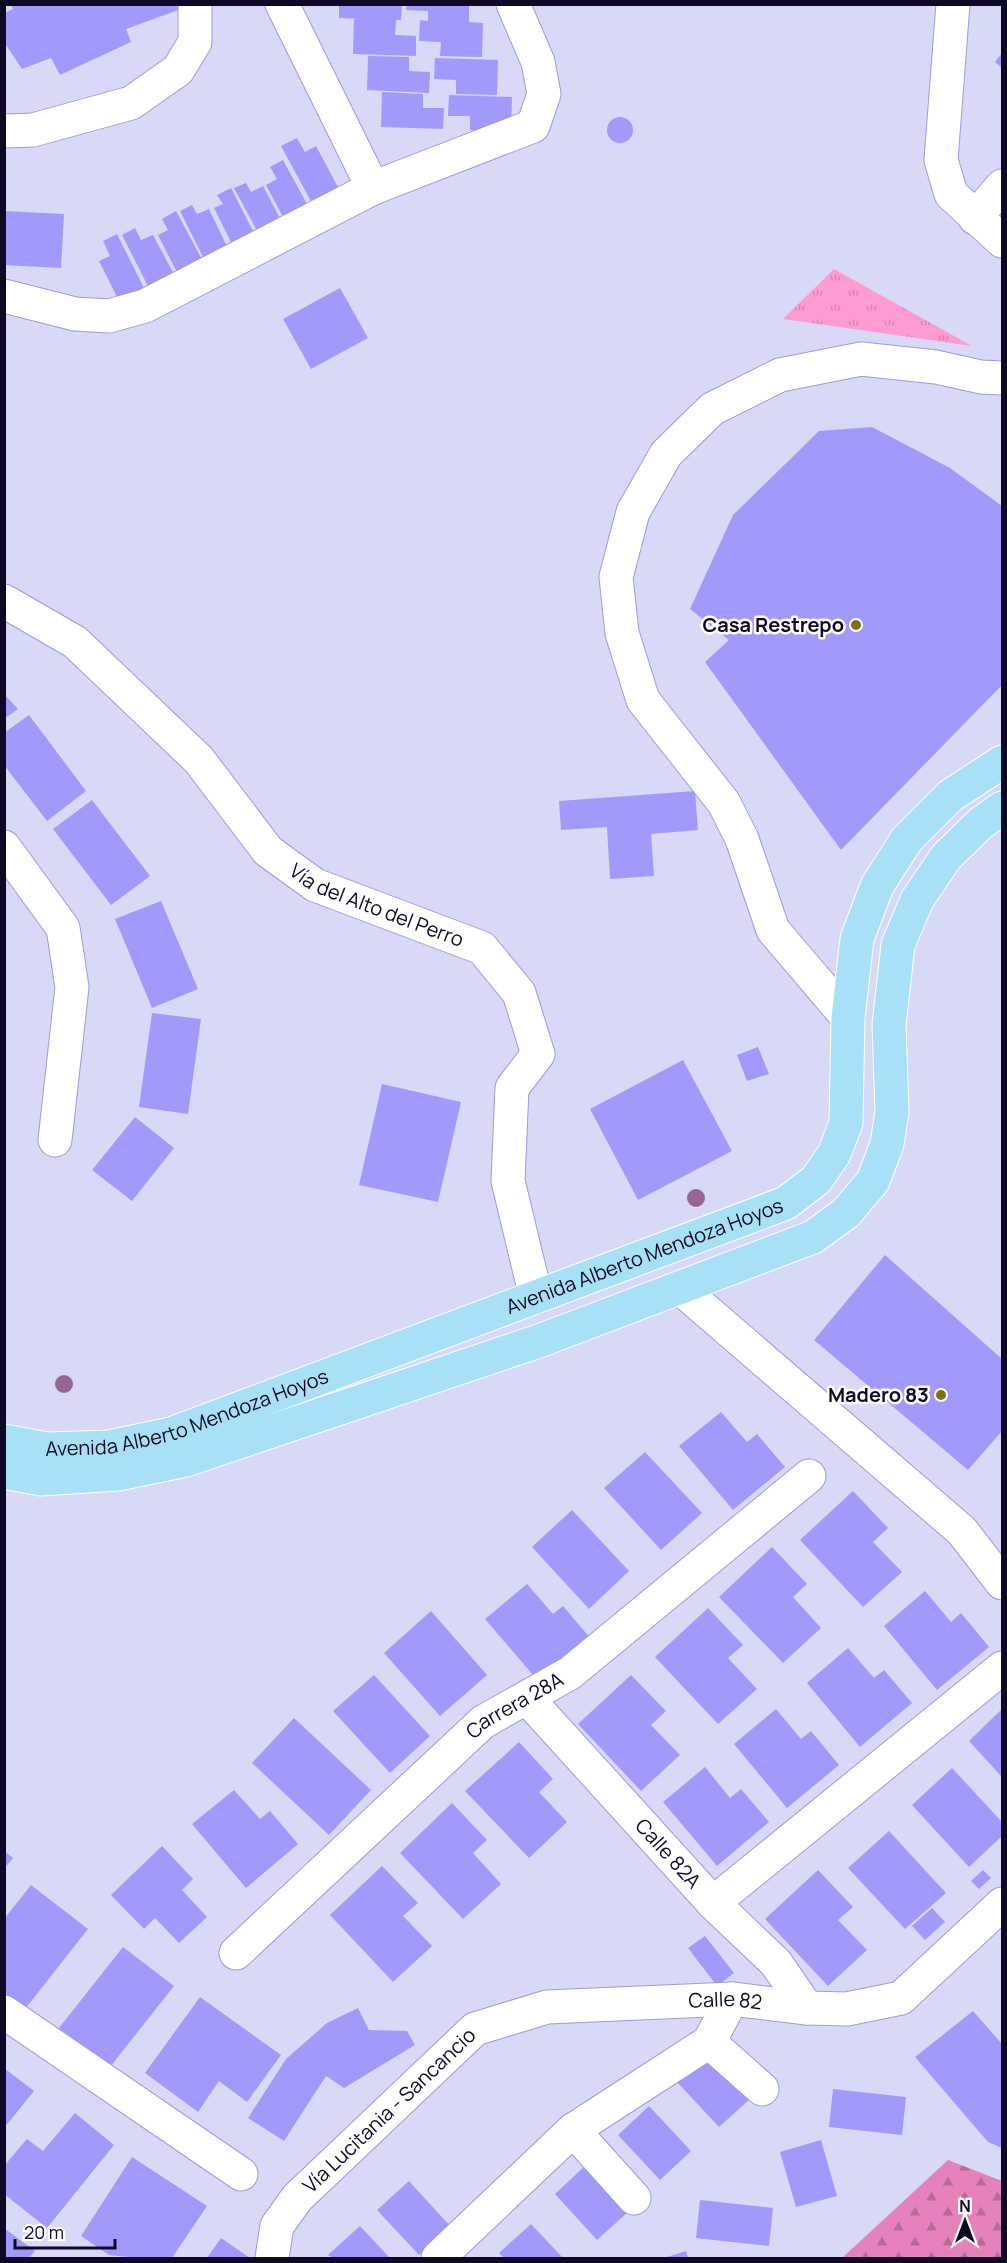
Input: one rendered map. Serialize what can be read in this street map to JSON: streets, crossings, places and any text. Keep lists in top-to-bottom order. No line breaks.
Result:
{"streets":{"main road":["Avenida Alberto Mendoza Hoyos"],"street":["Vía del Alto del Perro","Carrera 28A","Calle 82A","Calle 82","Vía Lucitania - Sancancio"]},"crossings":[["Vía del Alto del Perro","Avenida Alberto Mendoza Hoyos"],["Carrera 28A","Calle 82A"],["Calle 82A","Calle 82"],["Calle 82","Vía Lucitania - Sancancio"]],"places":["Casa Restrepo","Madero 83"],"scale_bar":"20 m","north":"top"}
